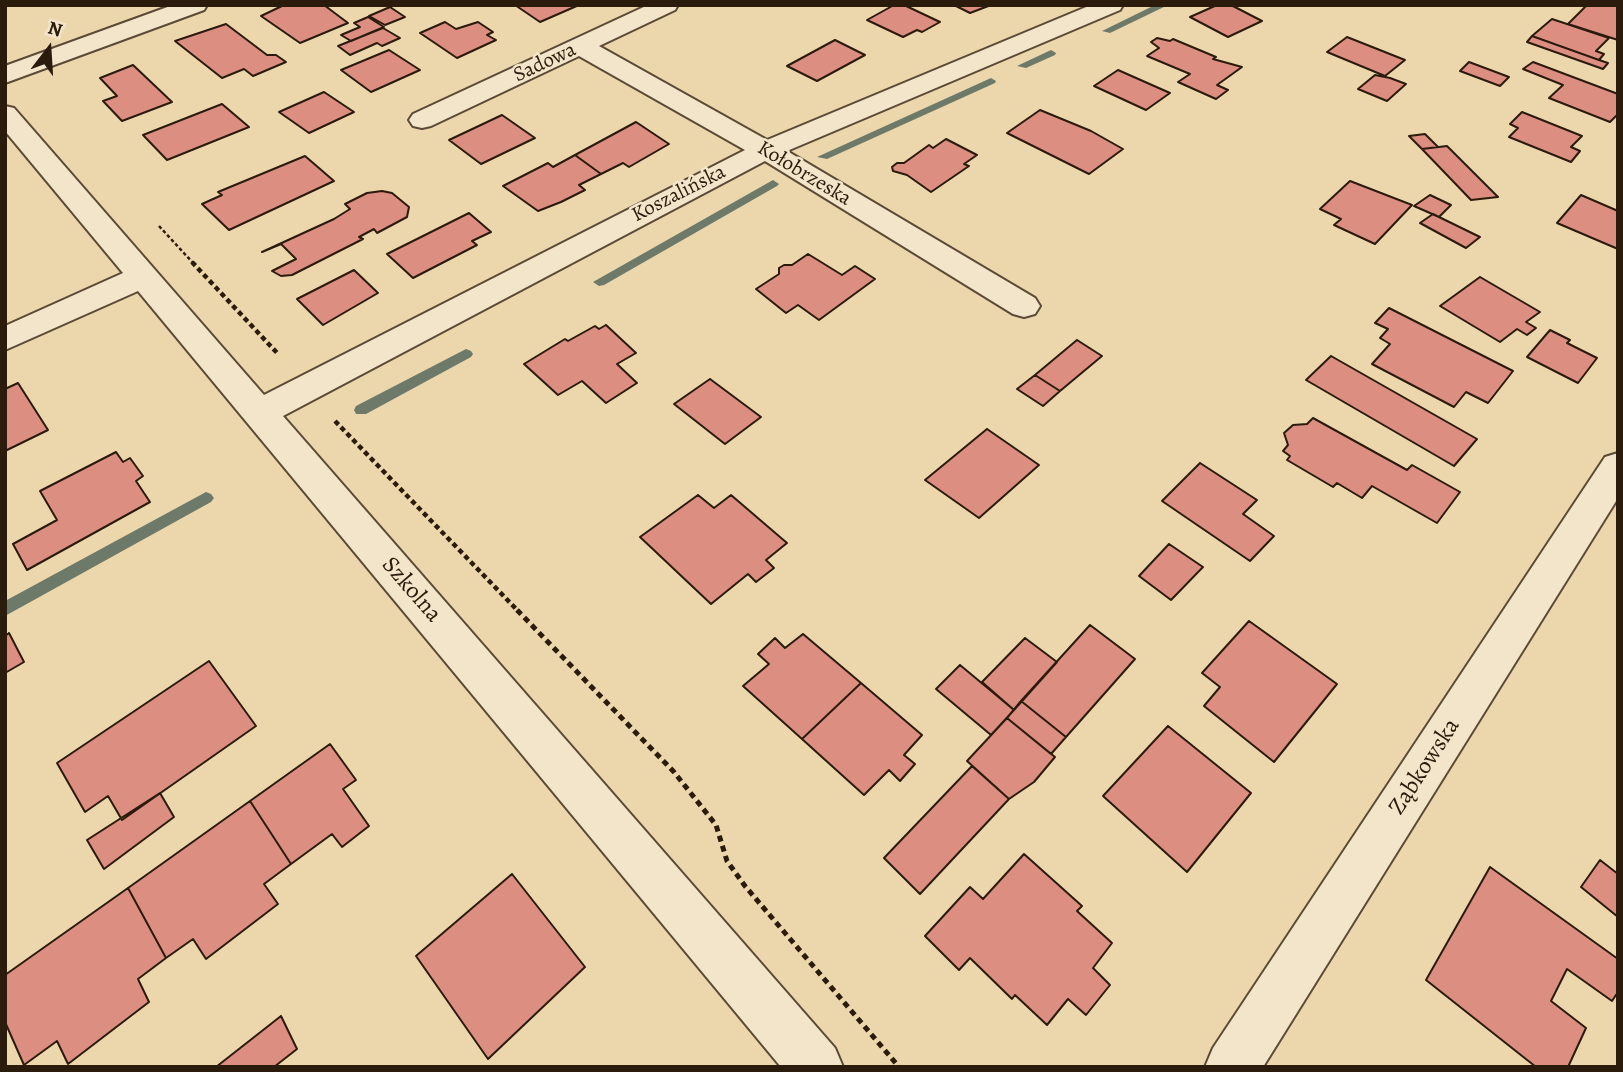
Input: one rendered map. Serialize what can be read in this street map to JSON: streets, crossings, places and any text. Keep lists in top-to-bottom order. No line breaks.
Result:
{"streets":{"street":["Sadowa","Kołobrzeska","Koszalińska","Szkolna","Ząbkowska"]},"crossings":[["Sadowa","Kołobrzeska"],["Kołobrzeska","Koszalińska"],["Koszalińska","Szkolna"]],"north":"top"}
